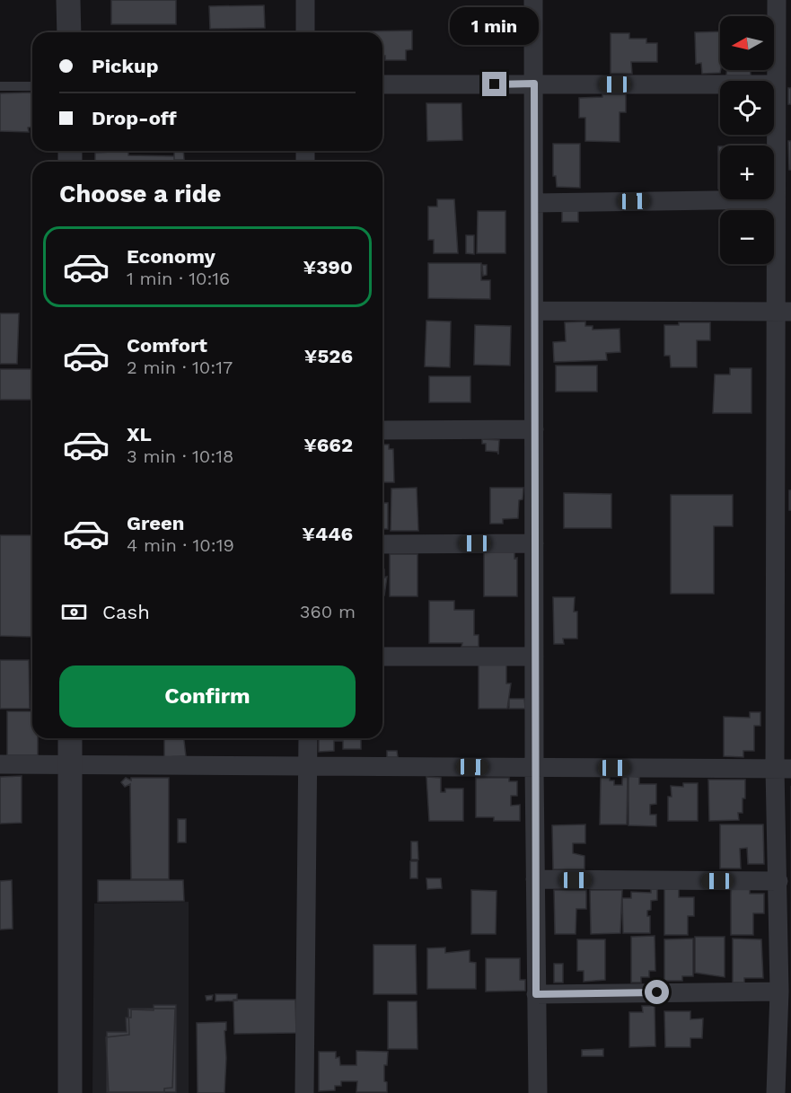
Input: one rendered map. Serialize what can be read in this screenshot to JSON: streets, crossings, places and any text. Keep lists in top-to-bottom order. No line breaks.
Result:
{"north":"left","page":{"bubble":"1 min","map_buttons":["+","−"],"banner":["Pickup","Drop-off"],"heading":"Choose a ride","list":[{"name":"Economy","note":"1 min · 10:16","value":"¥390"},{"name":"Comfort","note":"2 min · 10:17","value":"¥526"},{"name":"XL","note":"3 min · 10:18","value":"¥662"},{"name":"Green","note":"4 min · 10:19","value":"¥446"}],"pay":["Cash","360 m"],"buttons":"Confirm"}}
